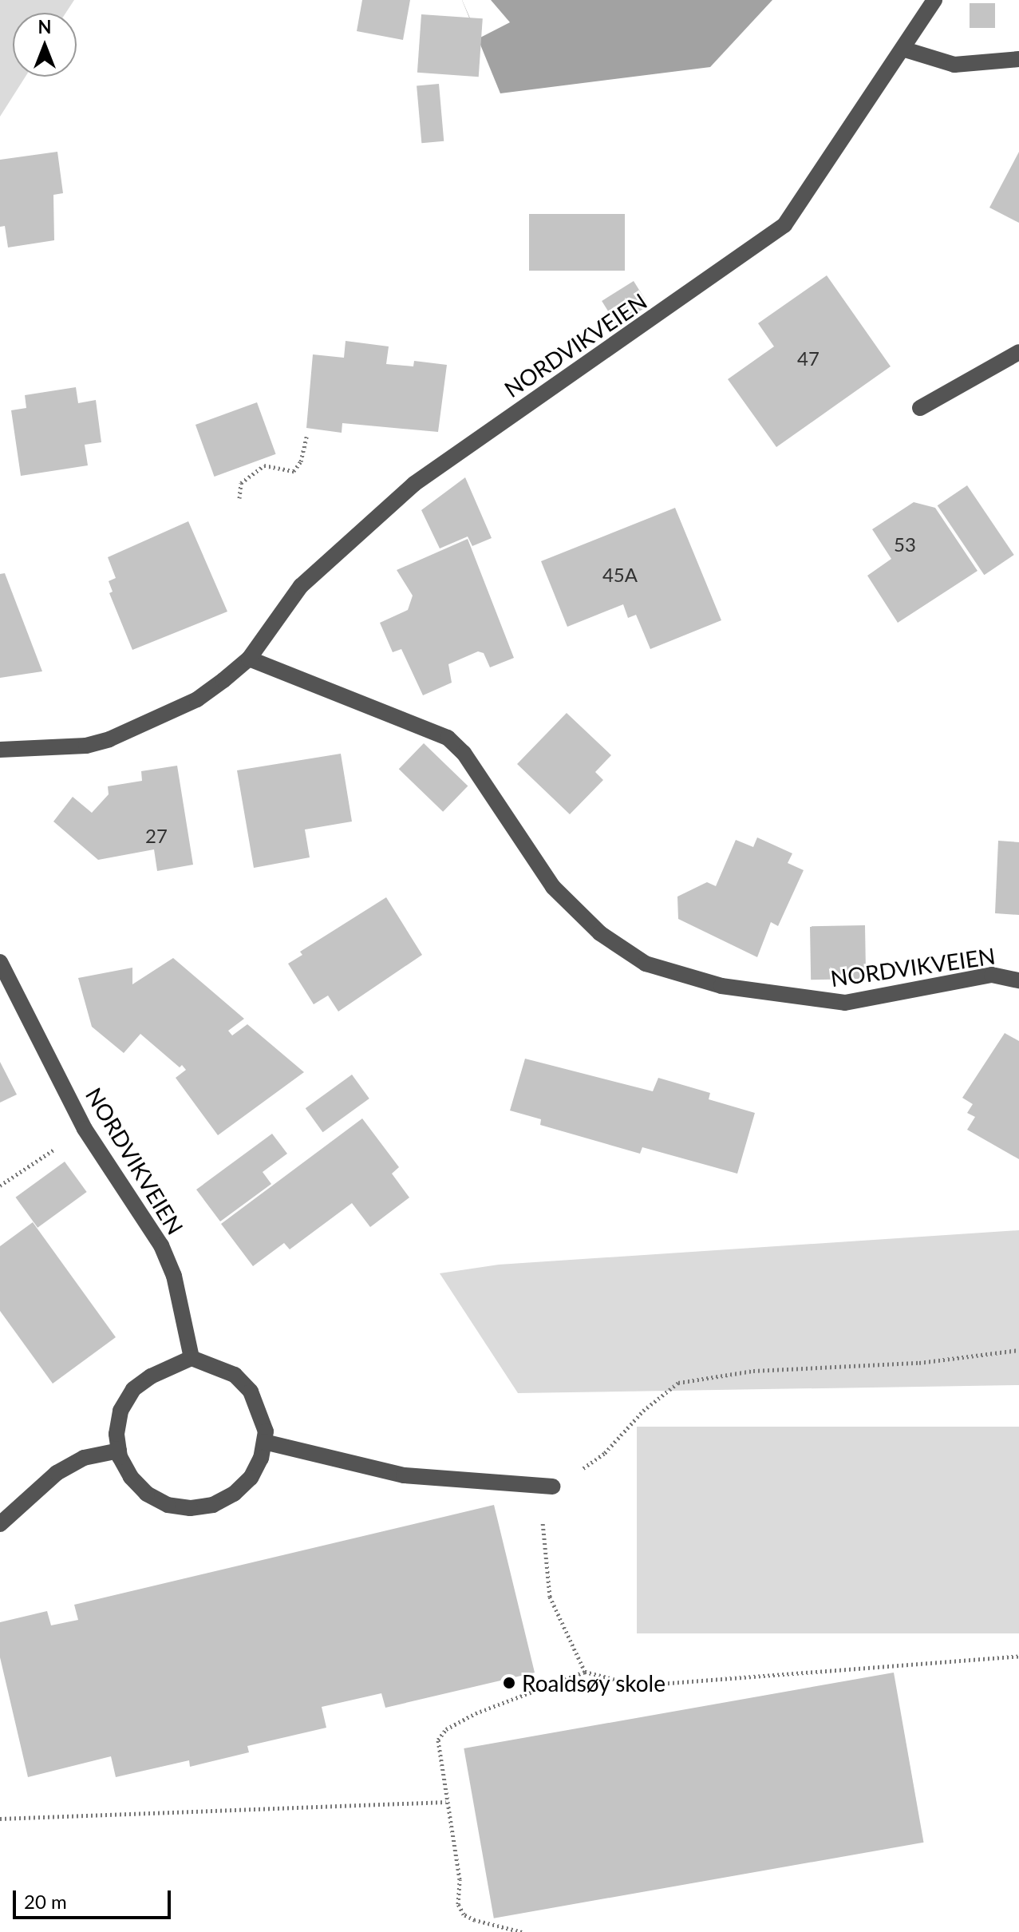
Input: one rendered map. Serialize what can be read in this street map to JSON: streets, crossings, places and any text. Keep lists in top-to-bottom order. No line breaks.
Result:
{"streets":{"street":["NORDVIKVEIEN"]},"places":["Roaldsøy skole"],"house_numbers":["47","53","45A","27"],"scale_bar":"20 m","north":"top"}
